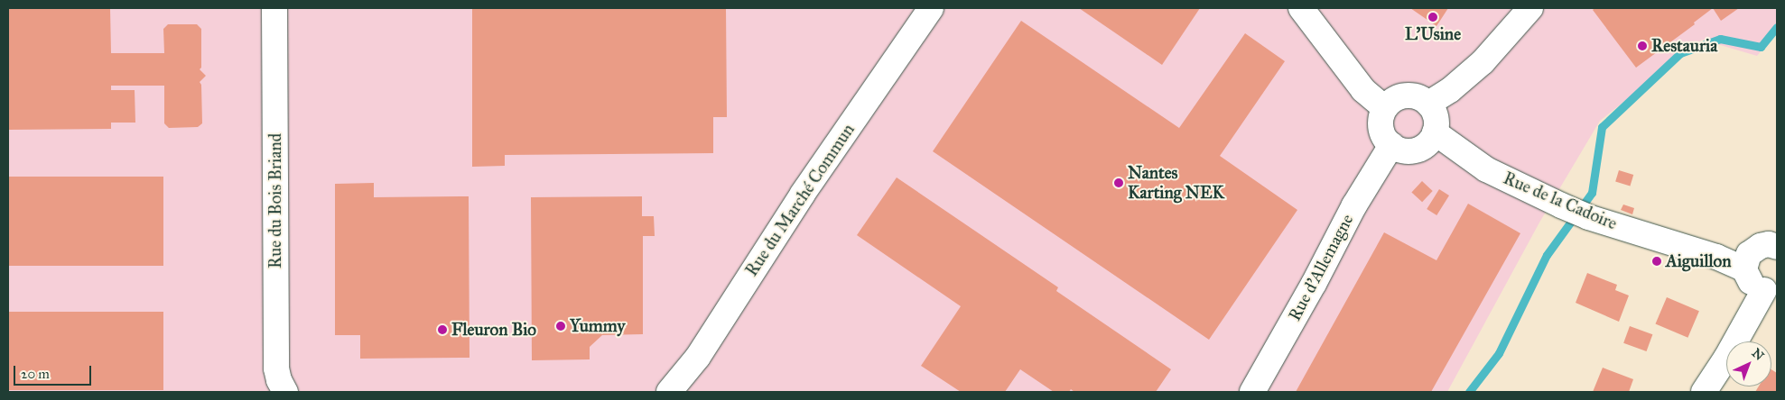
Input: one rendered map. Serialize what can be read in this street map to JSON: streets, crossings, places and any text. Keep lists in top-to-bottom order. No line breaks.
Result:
{"streets":{"street":["Rue du Marché Commun","Rue du Bois Briand","Rue de la Cadoire","Rue d'Allemagne"]},"crossings":[["Rue de la Cadoire","Rue d'Allemagne"]],"places":["L'Usine","Restauria","Nantes Karting NEK","Aiguillon","Yummy","Fleuron Bio"],"scale_bar":"20 m","north":"top right"}
